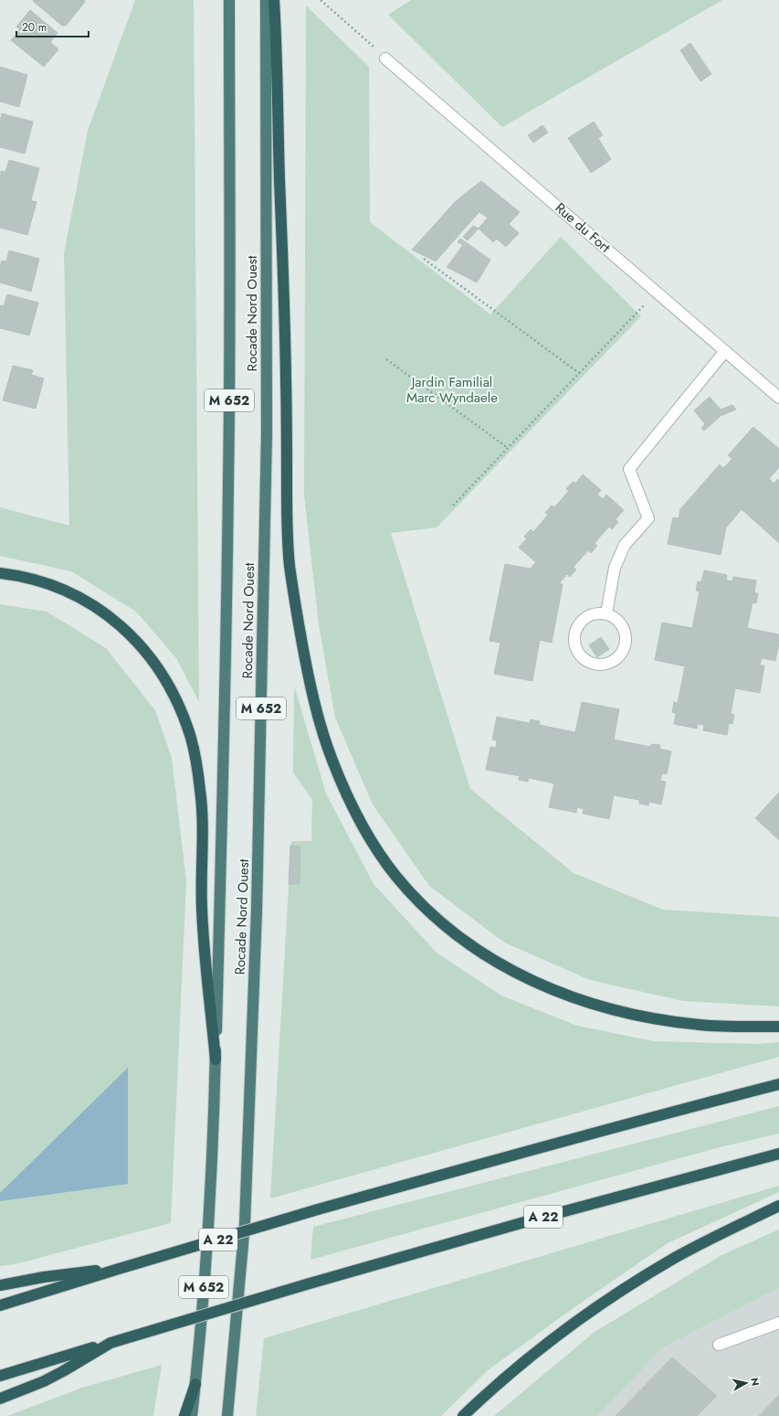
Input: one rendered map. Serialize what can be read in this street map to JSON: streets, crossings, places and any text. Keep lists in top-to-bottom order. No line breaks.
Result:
{"streets":{"highway":["Rocade Nord Ouest","M 652","A 22"],"street":["Rue du Fort"]},"parks":["Jardin Familial Marc Wyndaele"],"scale_bar":"20 m","north":"right"}
